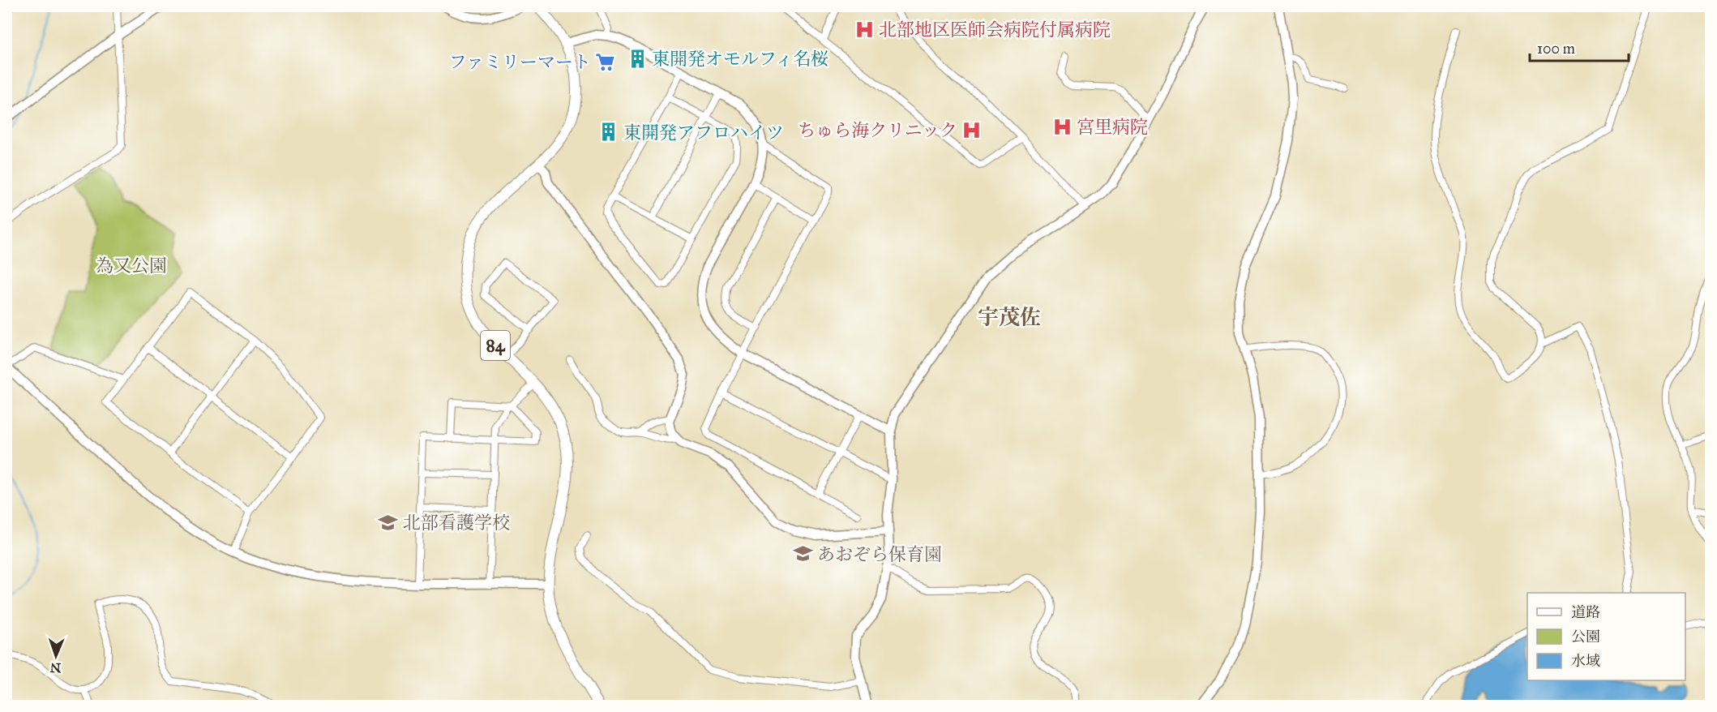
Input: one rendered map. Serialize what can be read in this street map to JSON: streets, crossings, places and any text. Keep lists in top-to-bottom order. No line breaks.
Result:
{"streets":{"main road":["84"]},"districts":["宇茂佐"],"parks":["為又公園"],"places":{"hospital":["北部地区医師会病院付属病院","宮里病院","ちゅら海クリニック"],"building":["東開発オモルフィ名桜","東開発アフロハイツ"],"supermarket":["ファミリーマート"],"school or university":["北部看護学校","あおぞら保育園"]},"legend":["道路","公園","水域"],"scale_bar":"100 m","north":"bottom"}
